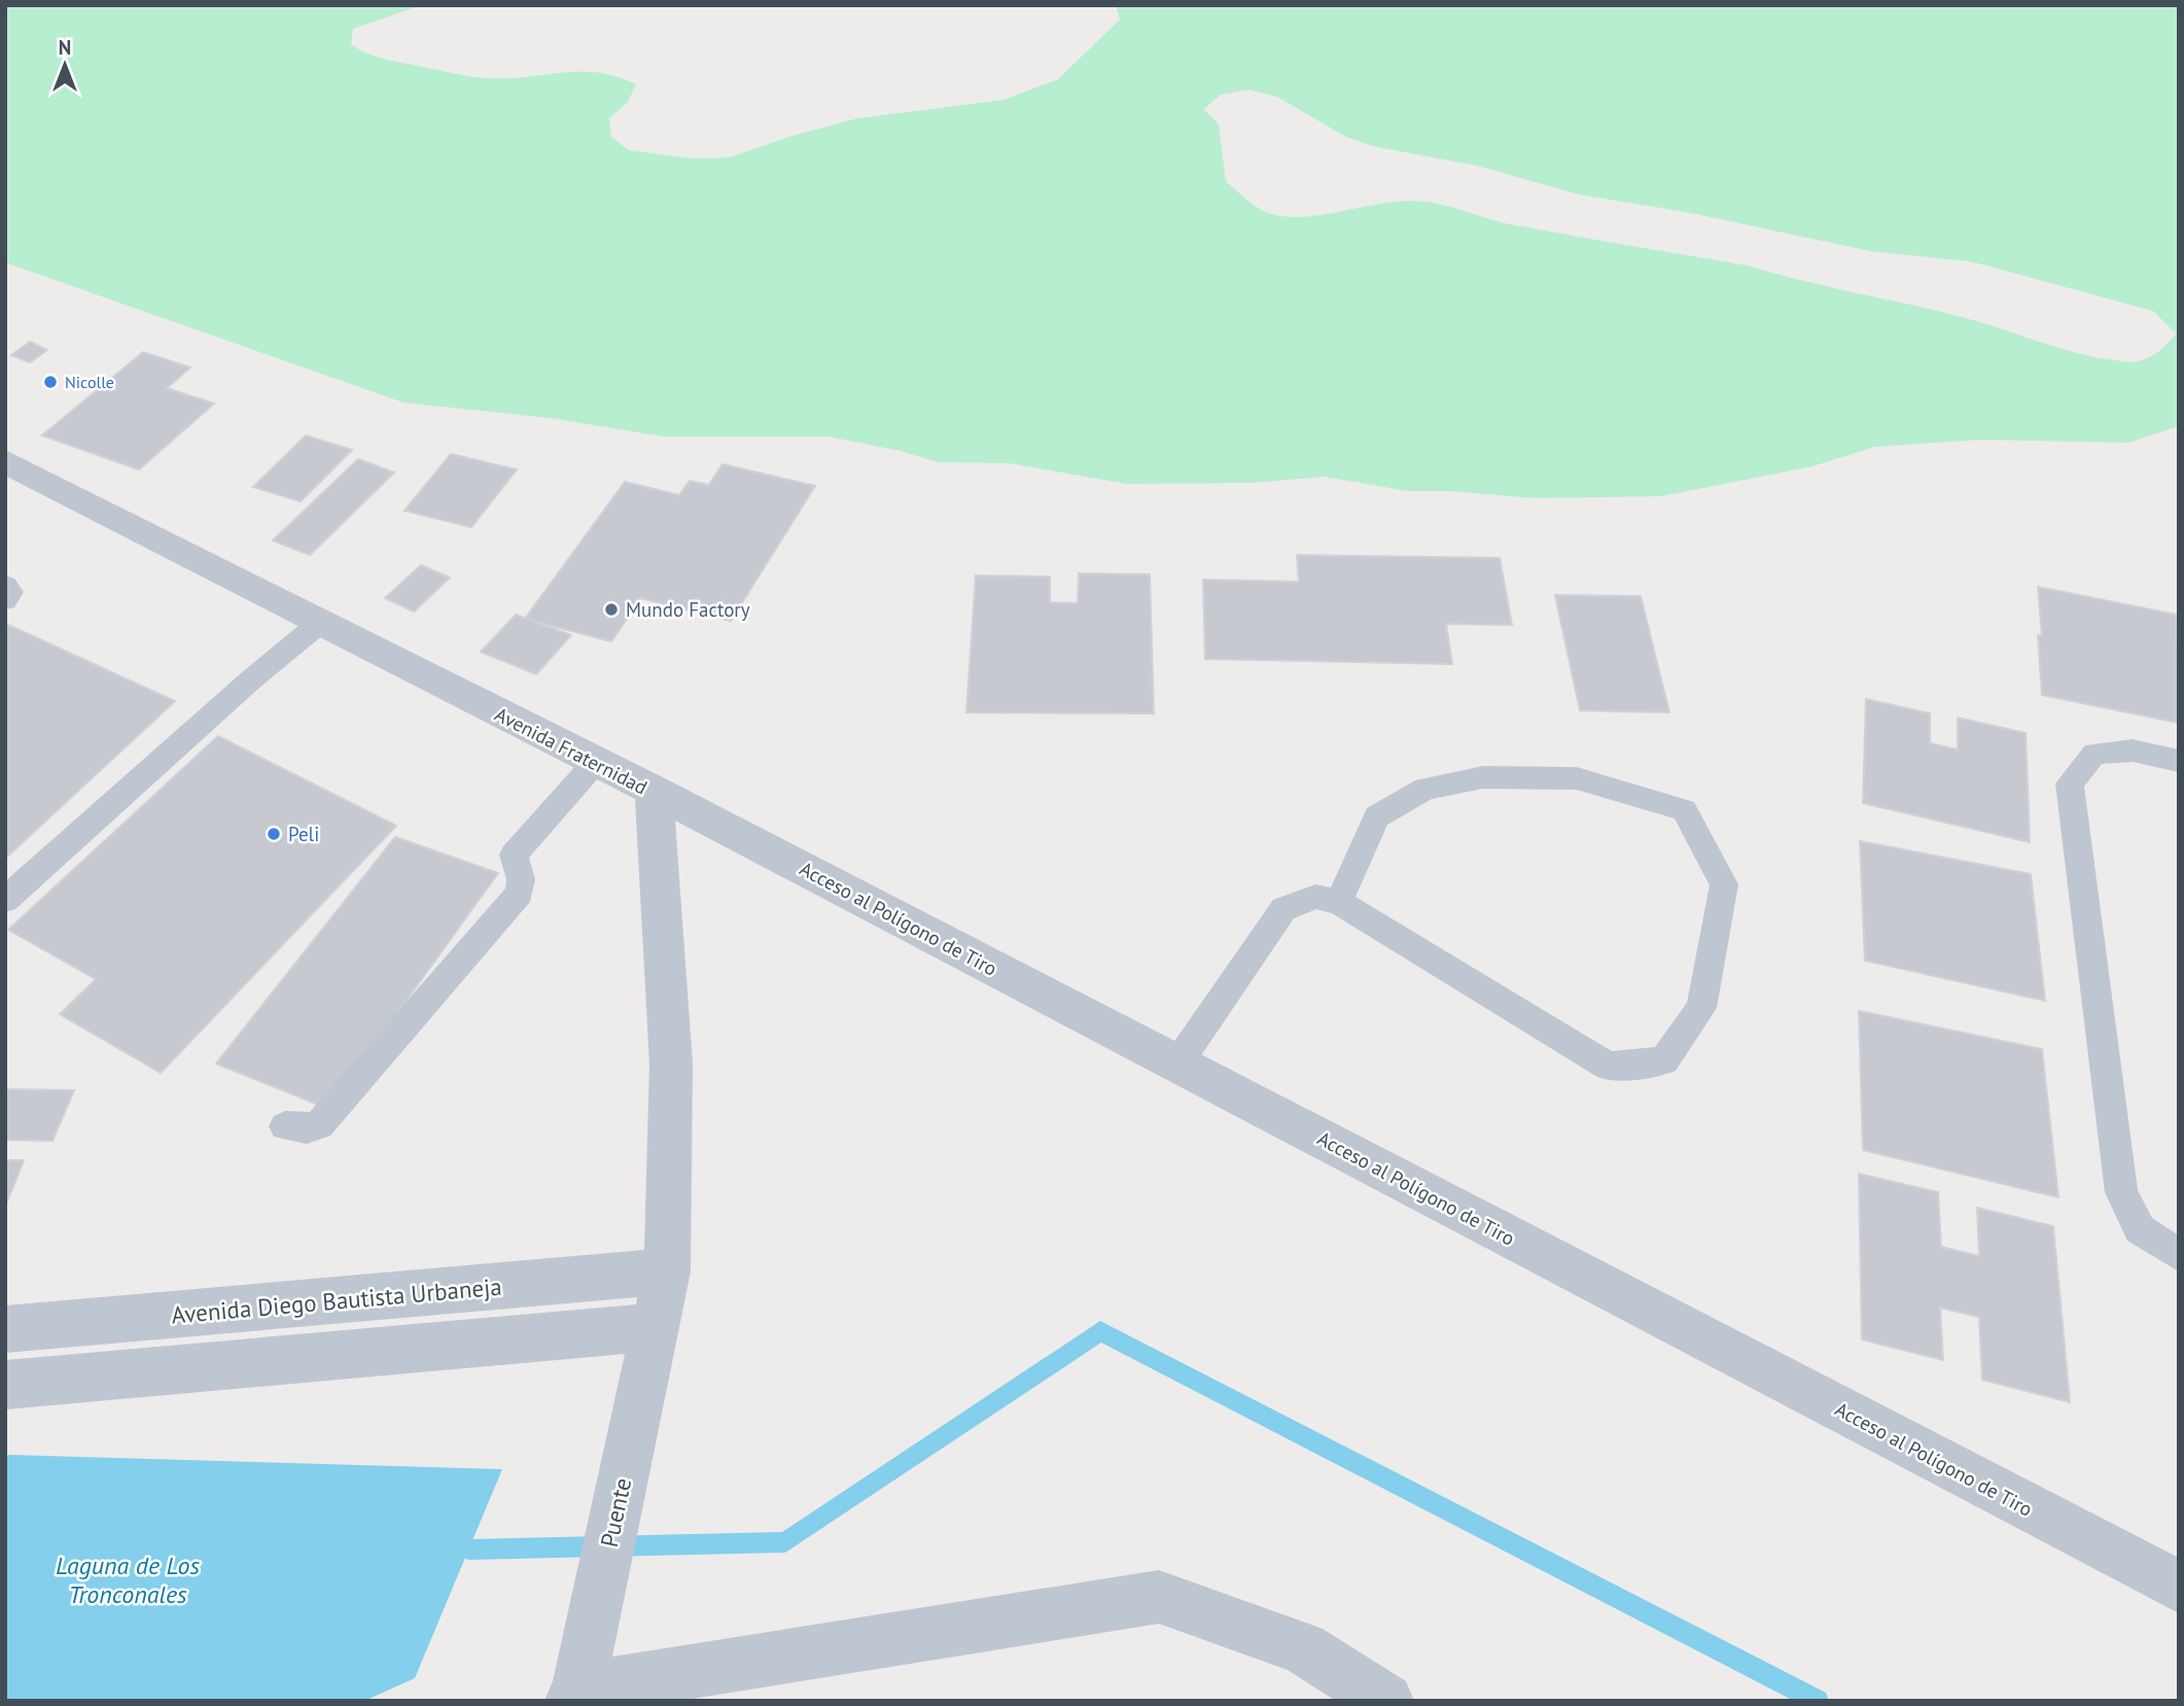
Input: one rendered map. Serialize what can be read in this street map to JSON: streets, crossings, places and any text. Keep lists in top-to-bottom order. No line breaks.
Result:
{"streets":{"street":["Avenida Fraternidad","Acceso al Polígono de Tiro","Avenida Diego Bautista Urbaneja","Puente"]},"crossings":[["Avenida Fraternidad","Acceso al Polígono de Tiro"],["Avenida Fraternidad","Avenida Diego Bautista Urbaneja"],["Avenida Fraternidad","Puente"]],"water":["Laguna de Los Tronconales"],"places":["Nicolle","Mundo Factory","Peli"],"north":"top"}
